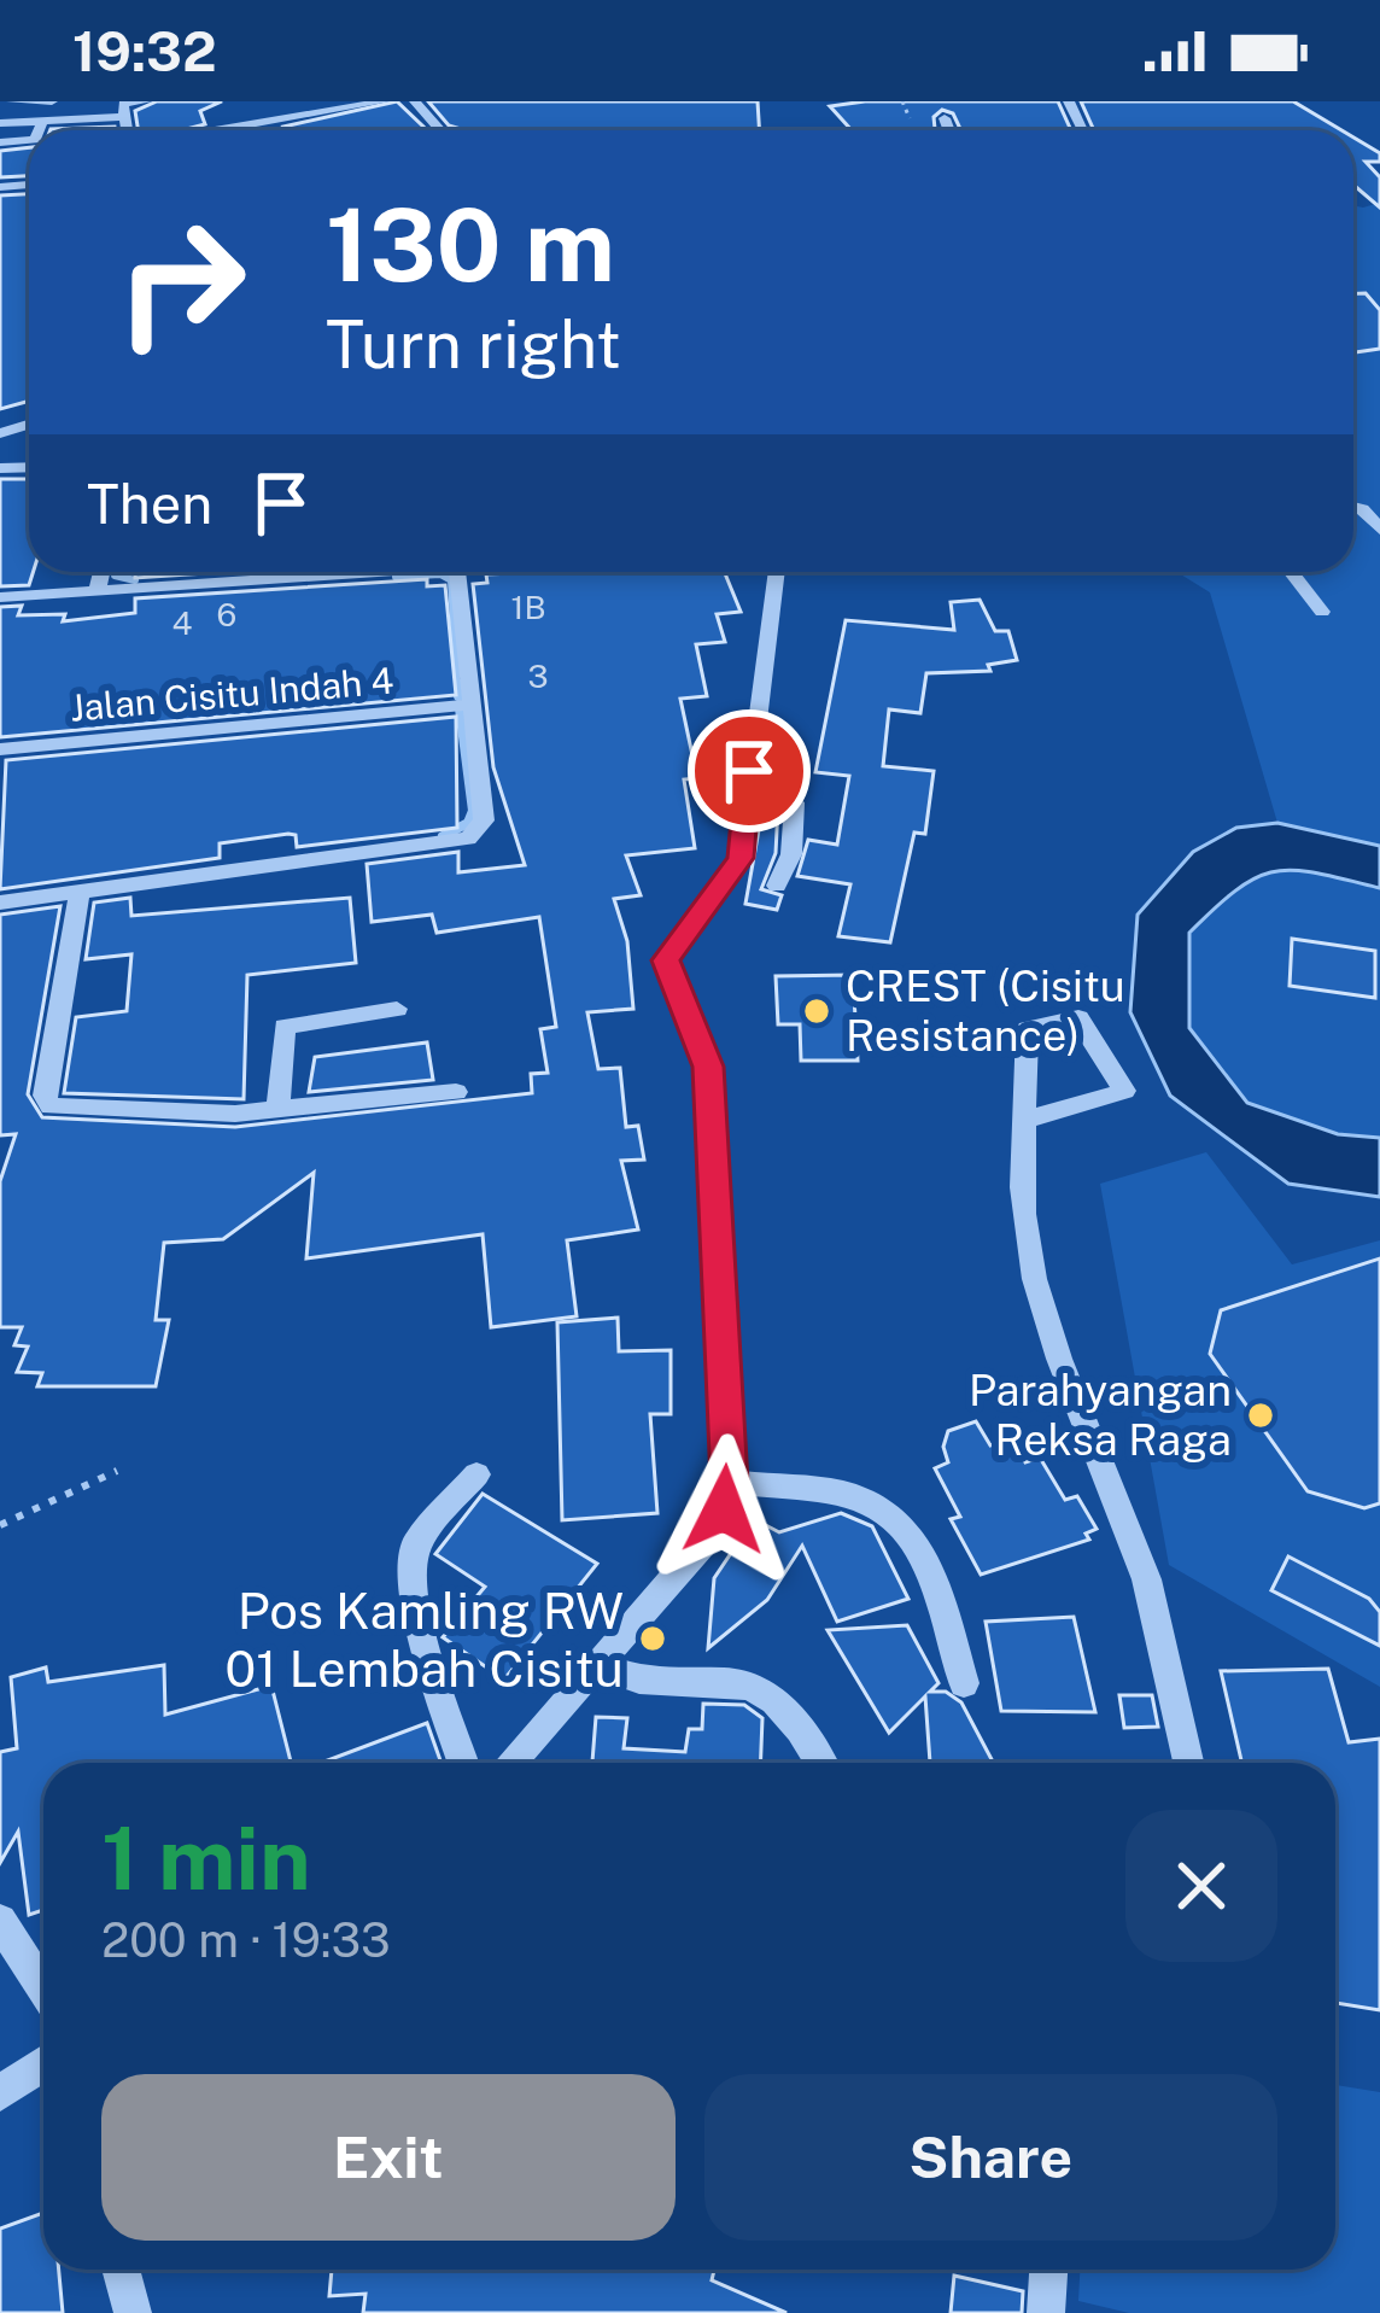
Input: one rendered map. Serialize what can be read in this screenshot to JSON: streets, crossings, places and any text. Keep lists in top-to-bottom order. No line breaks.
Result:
{"streets":{"street":["Jalan Cisitu Indah 4"]},"places":["CREST (Cisitu Resistance)","Parahyangan Reksa Raga","Pos Kamling RW 01 Lembah Cisitu"],"house_numbers":["1B","6","4","3"],"page":{"status":"19:32","turn":["130 m","Turn right"],"then":"Then","heading":["1 min","200 m · 19:33"],"buttons":["Exit","Share"]}}
